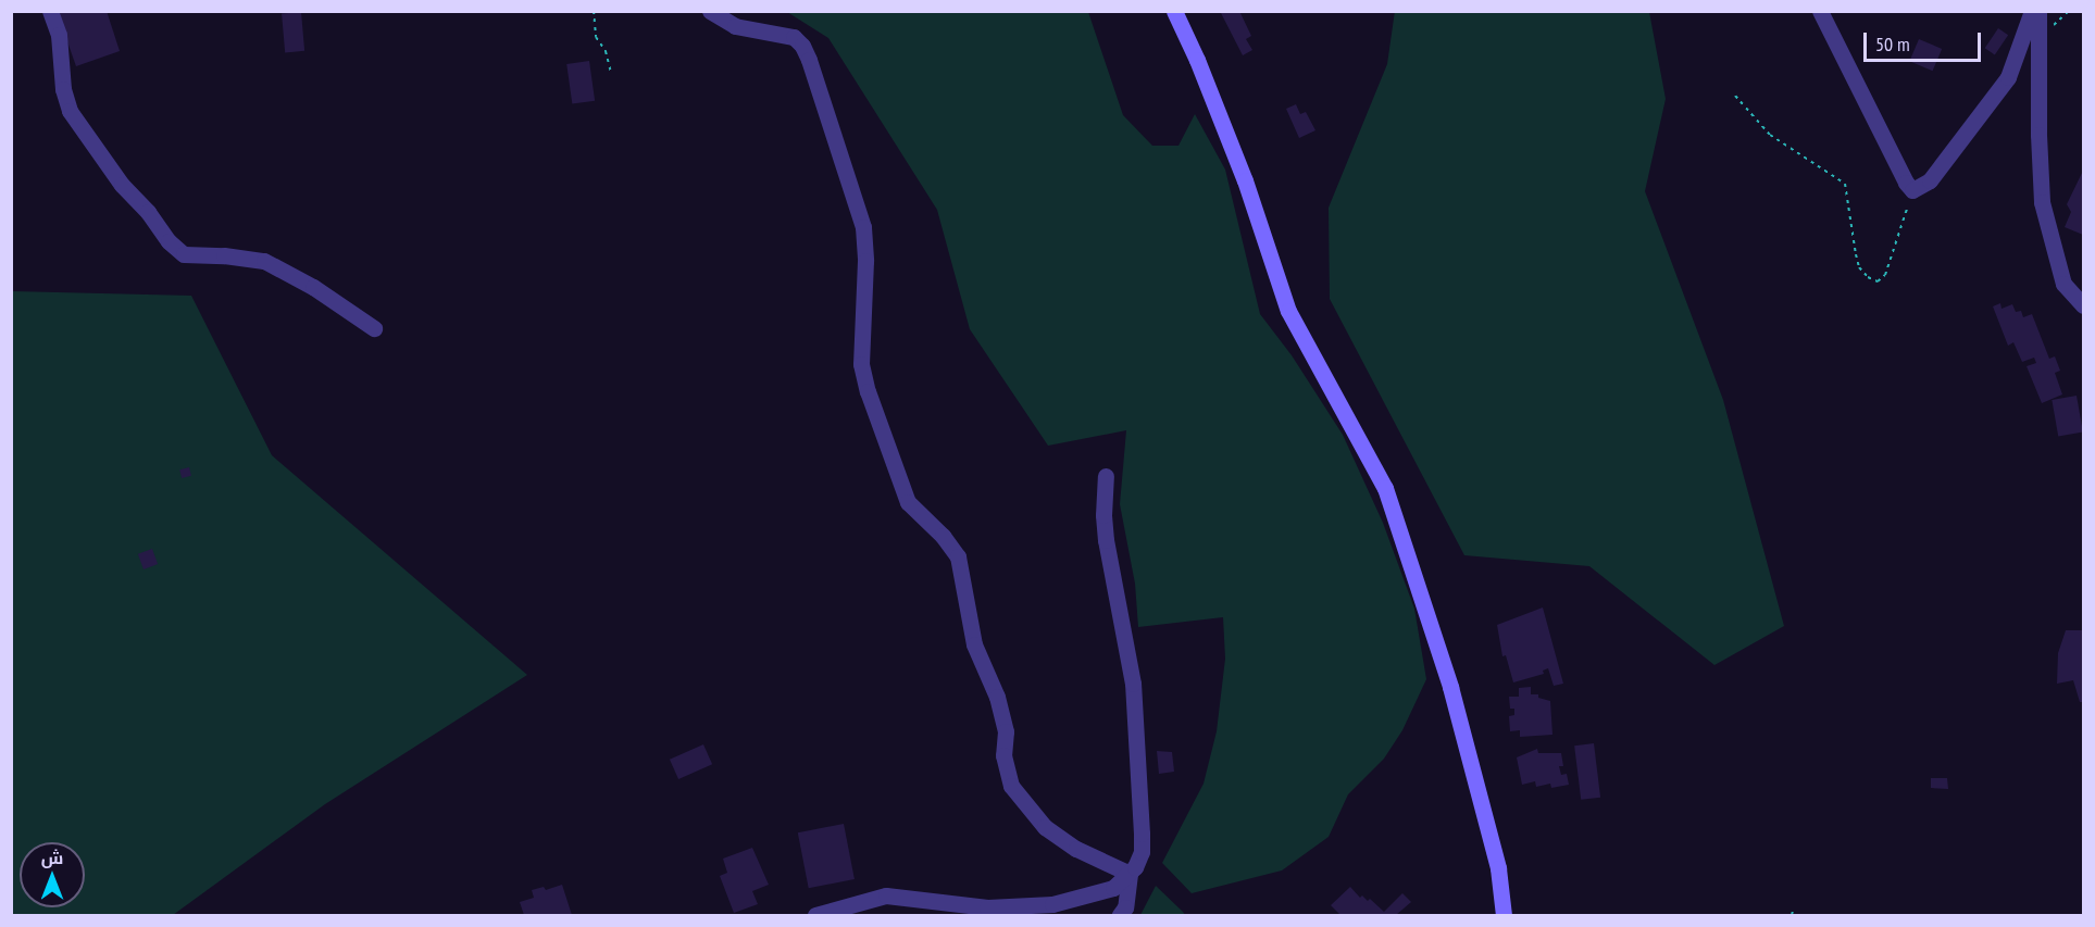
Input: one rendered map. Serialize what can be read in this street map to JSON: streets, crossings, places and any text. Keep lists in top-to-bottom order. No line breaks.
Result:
{"scale_bar":"50 m","north":"top"}
